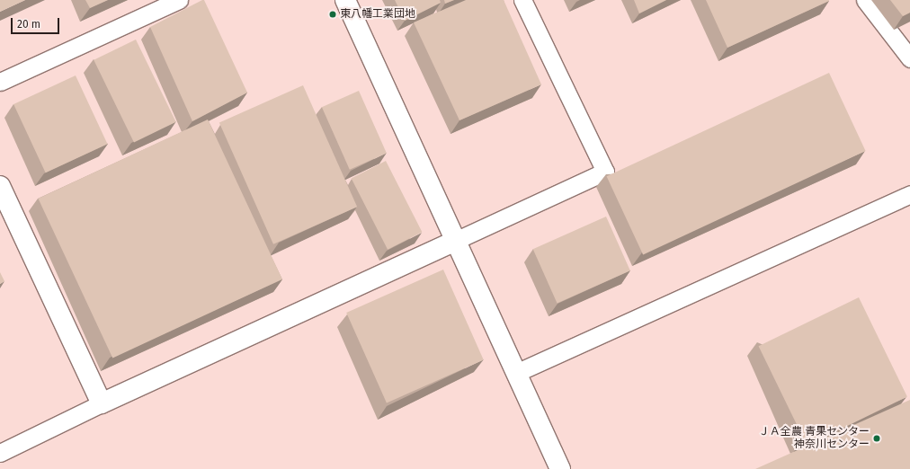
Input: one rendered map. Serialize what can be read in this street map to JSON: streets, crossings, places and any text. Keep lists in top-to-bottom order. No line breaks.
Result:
{"places":["東八幡工業団地","ＪＡ全農 青果センター 神奈川センター"],"scale_bar":"20 m"}
